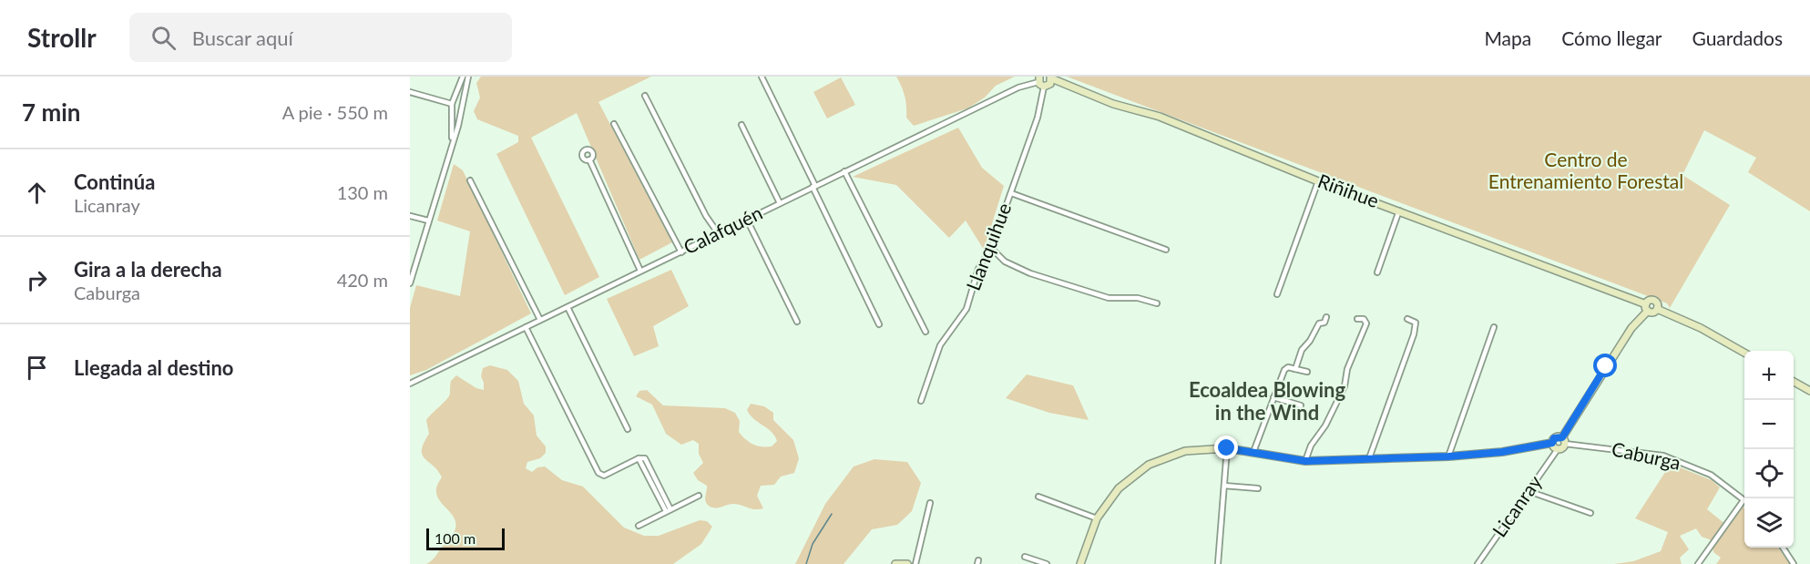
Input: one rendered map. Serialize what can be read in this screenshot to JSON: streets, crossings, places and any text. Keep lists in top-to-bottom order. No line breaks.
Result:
{"streets":{"street":["Riñihue","Calafquén","Llanquihue","Caburga","Licanray"]},"crossings":[["Riñihue","Llanquihue"]],"districts":["Ecoaldea Blowing in the Wind"],"parks":["Centro de Entrenamiento Forestal"],"scale_bar":"100 m","page":{"header":"Strollr","search":"Buscar aquí","nav":["Mapa","Cómo llegar","Guardados"],"heading":["7 min","A pie · 550 m"],"list":[["Continúa","Licanray","130 m"],["Gira a la derecha","Caburga","420 m"],"Llegada al destino"],"map_buttons":["+","−"],"scale":"100 m"}}
